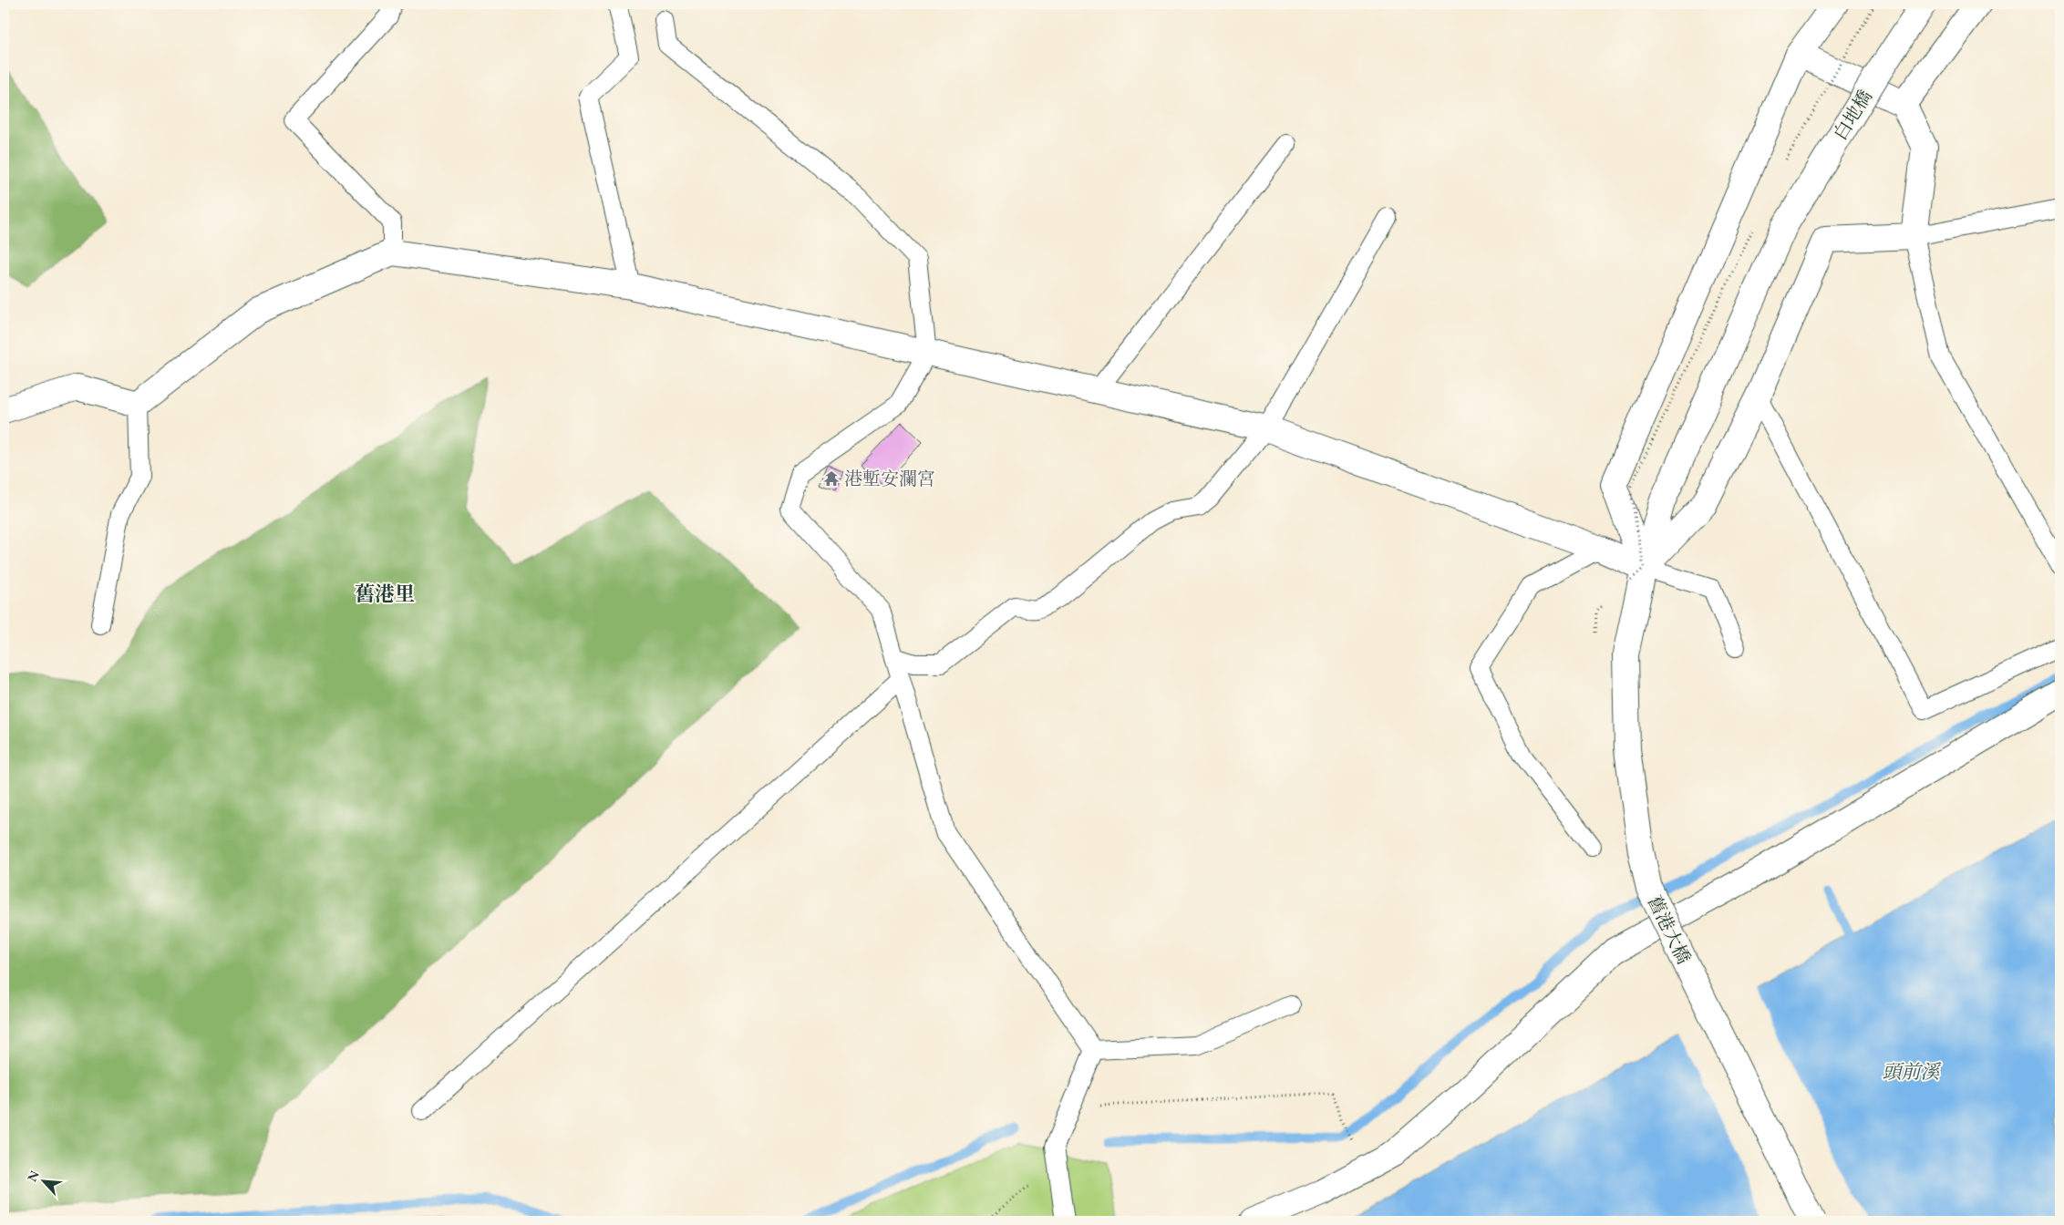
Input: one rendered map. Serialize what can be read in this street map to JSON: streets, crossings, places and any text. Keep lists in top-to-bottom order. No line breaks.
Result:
{"streets":{"street":["白地橋","舊港大橋"]},"crossings":[["白地橋","舊港大橋"]],"districts":["舊港里"],"water":["頭前溪"],"places":{"temple":["港塹安瀾宮"]},"north":"top left"}
